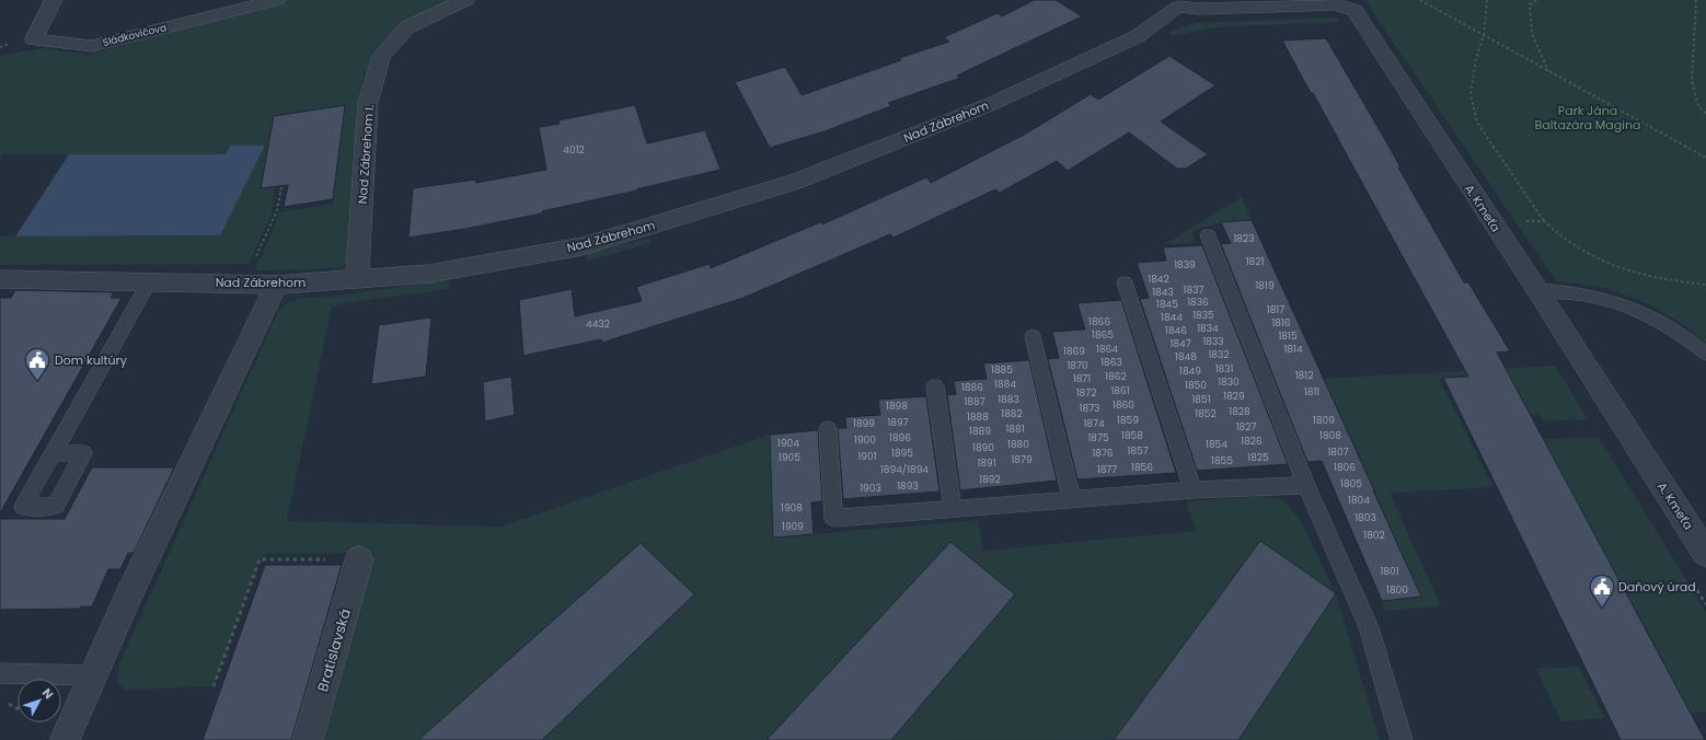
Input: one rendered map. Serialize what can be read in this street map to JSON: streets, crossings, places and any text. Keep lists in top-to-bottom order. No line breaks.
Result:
{"streets":{"street":["Sládkovičova","Nad Zábrehom","Nad Zábrehom I.","A. Kmeťa","Bratislavská"]},"crossings":[["Nad Zábrehom","Nad Zábrehom I."],["Nad Zábrehom","A. Kmeťa"]],"parks":["Park Jána Baltazára Magina"],"places":{"public building":["Dom kultúry","Daňový úrad"]},"house_numbers":["4012","1823","1821","1839","1842","1819","1837","1843","1836","1845","1817","1835","1844","1866","1816","4432","1834","1846","1865","1815","1833","1847","1864","1814","1869","1832","1848","1863","1870","1831","1885","1849","1812","1862","1871","1830","1884","1850","1886","1861","1811","1872","1829","1883","1851","1887","1860","1898","1873","1828","1882","1852","1888","1859","1809","1897","1899","1874","1827","1881","1889","1858","1808","1896","1875","1900","1826","1904","1880","1854","1890","1857","1807","1895","1876","1901","1905","1825","1879","1855","1891","1856","1806","1894/1894","1877","1892","1805","1893","1903","1804","1908","1803","1909","1802","1801","1800"],"north":"top right"}
